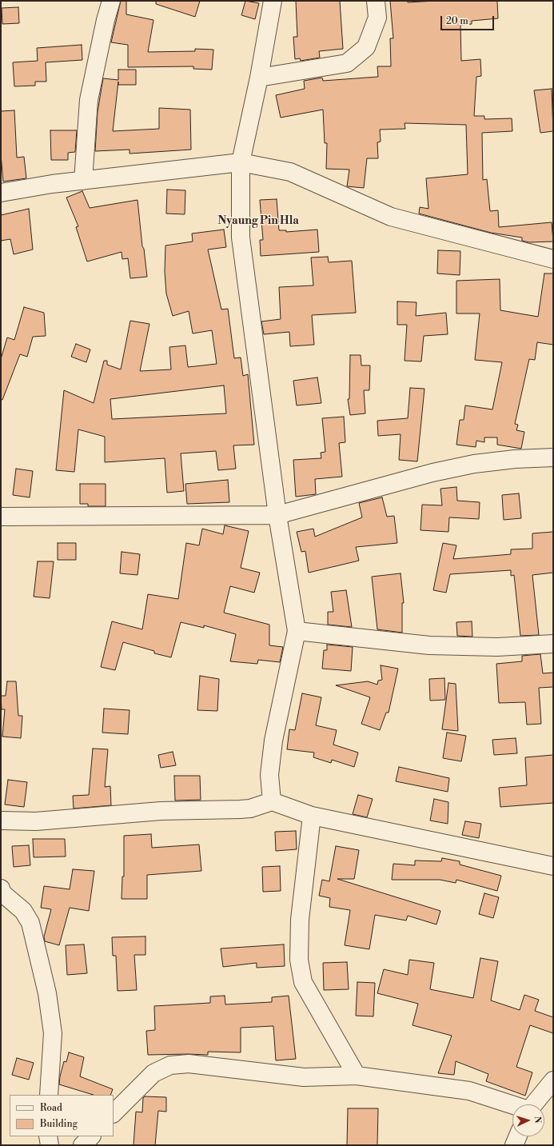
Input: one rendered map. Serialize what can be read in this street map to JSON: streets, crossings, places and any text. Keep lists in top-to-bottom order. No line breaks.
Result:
{"districts":["Nyaung Pin Hla"],"legend":["Road","Building"],"scale_bar":"20 m","north":"right"}
